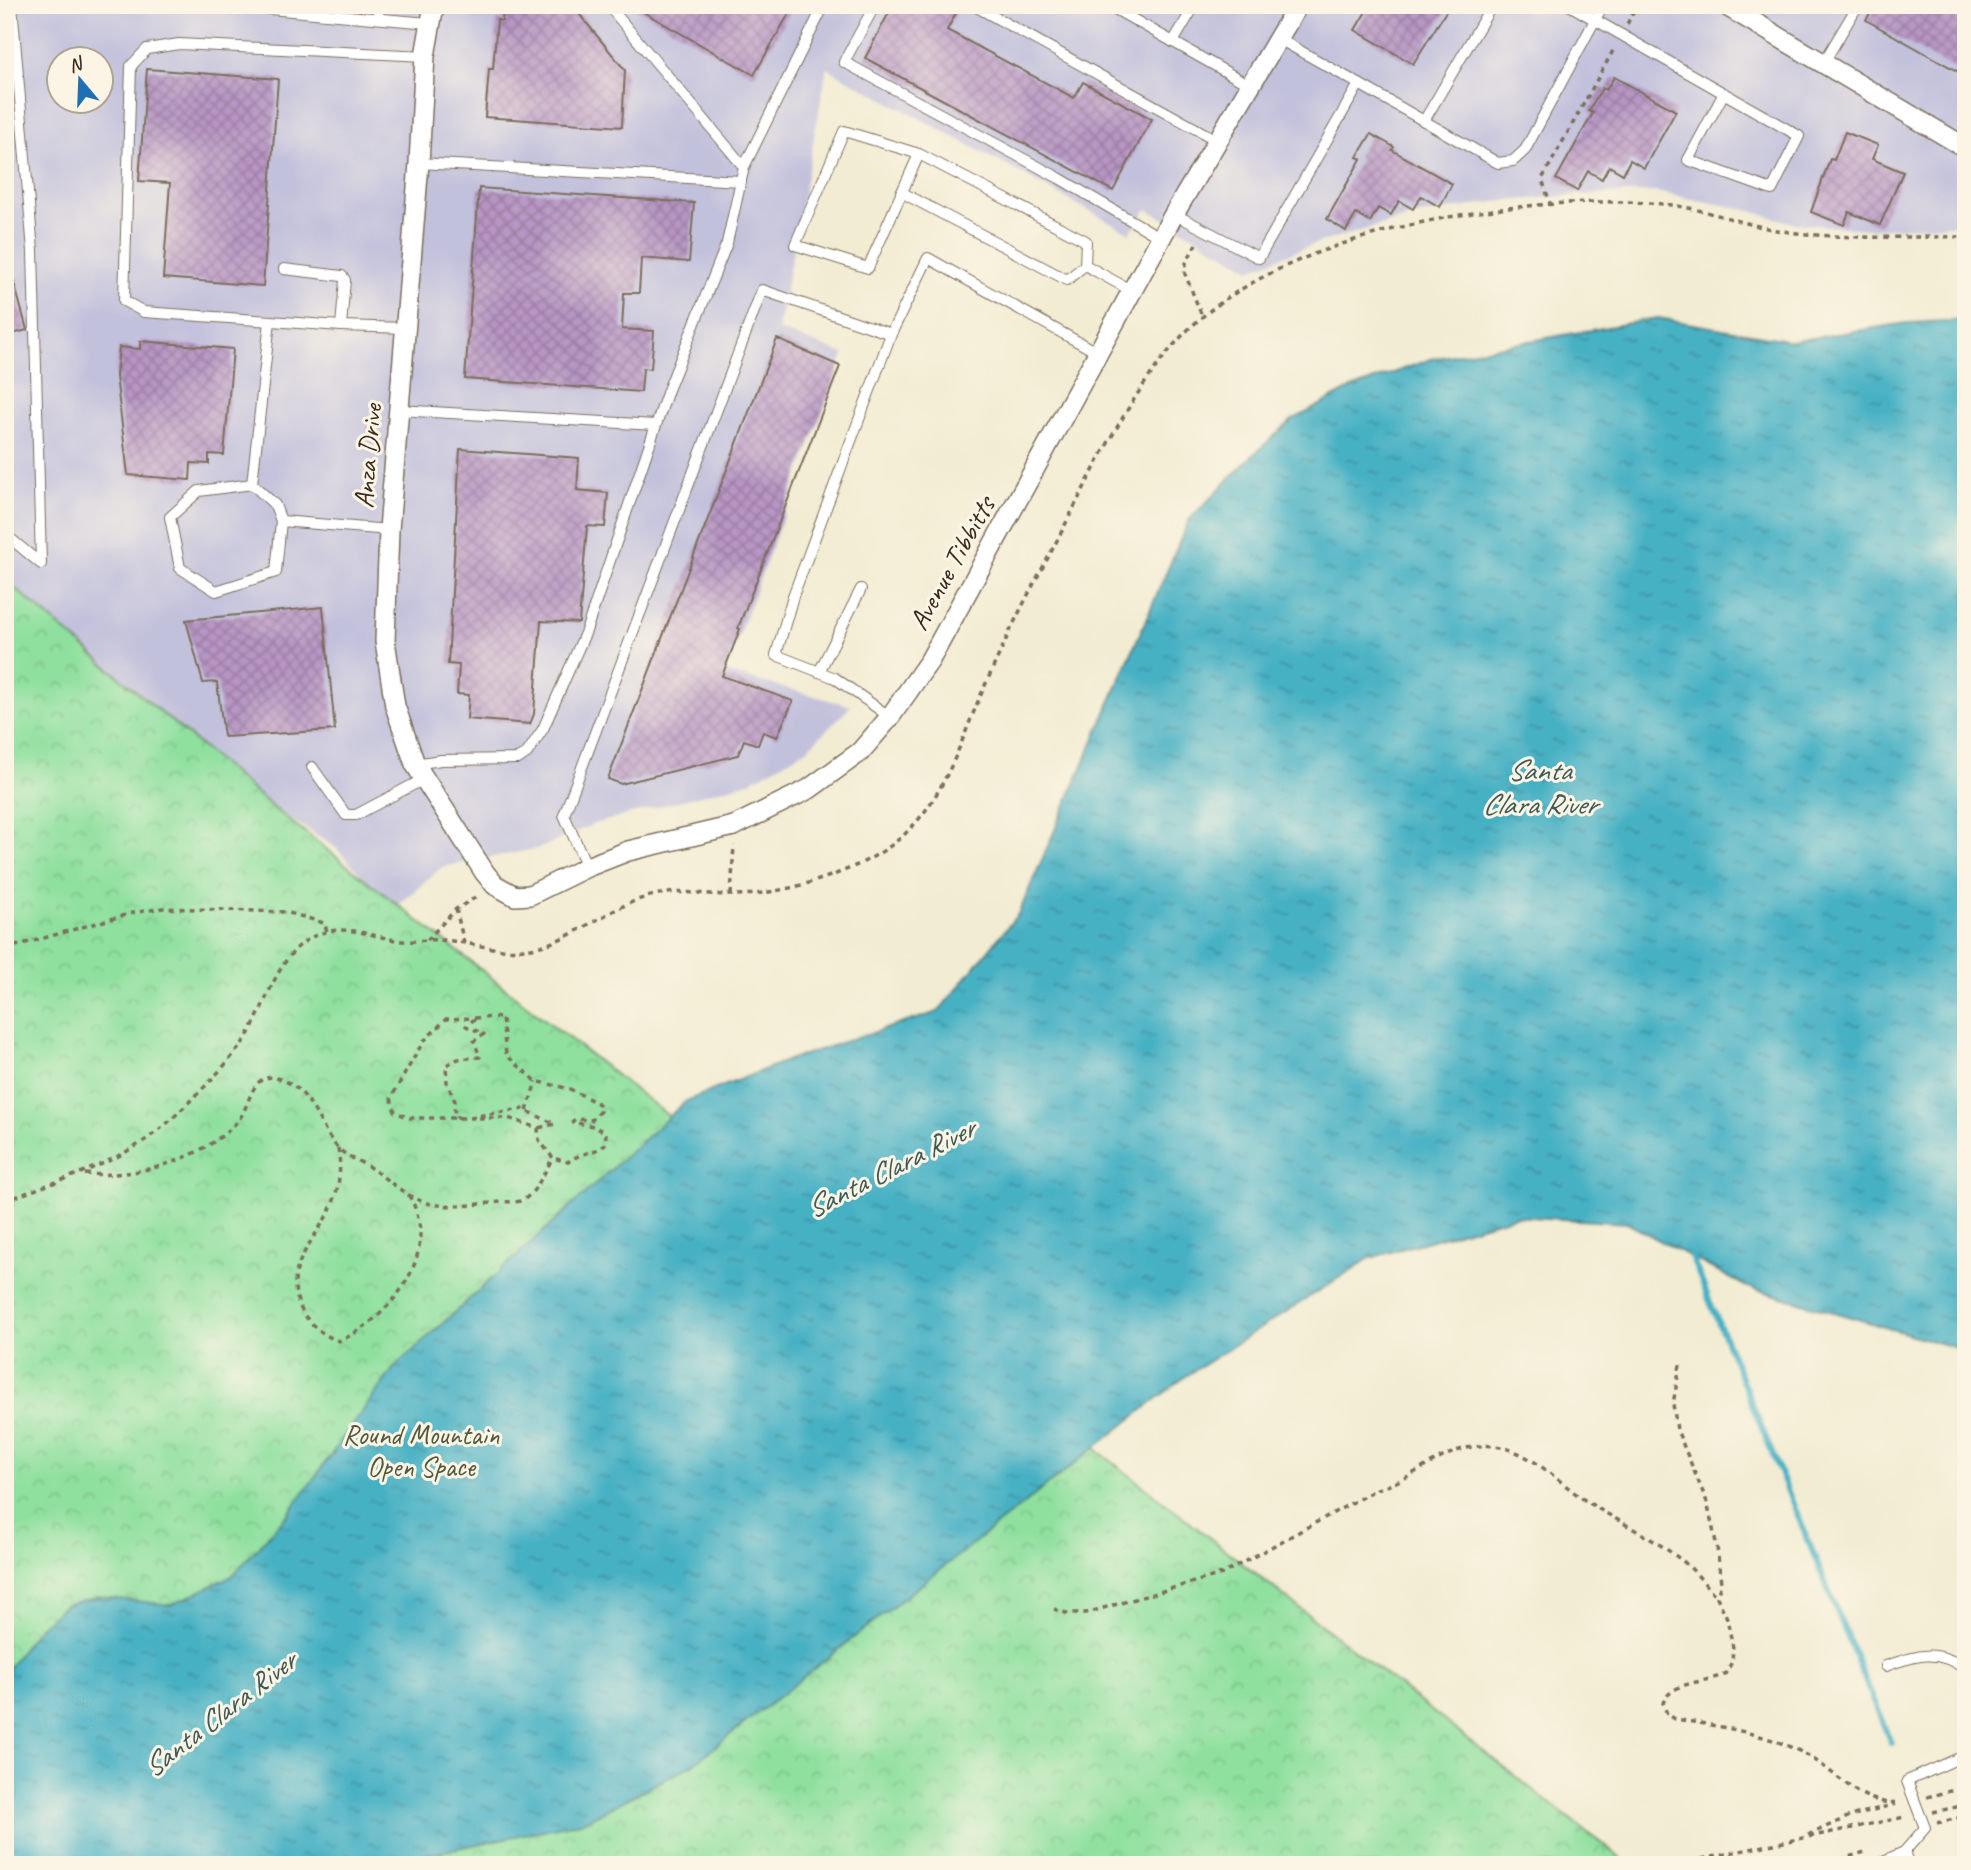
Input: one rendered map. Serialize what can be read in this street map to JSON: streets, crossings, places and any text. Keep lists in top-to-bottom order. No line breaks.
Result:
{"streets":{"street":["Anza Drive","Avenue Tibbitts"]},"crossings":[["Anza Drive","Avenue Tibbitts"]],"water":["Santa Clara River"],"parks":["Round Mountain Open Space"],"north":"top"}
